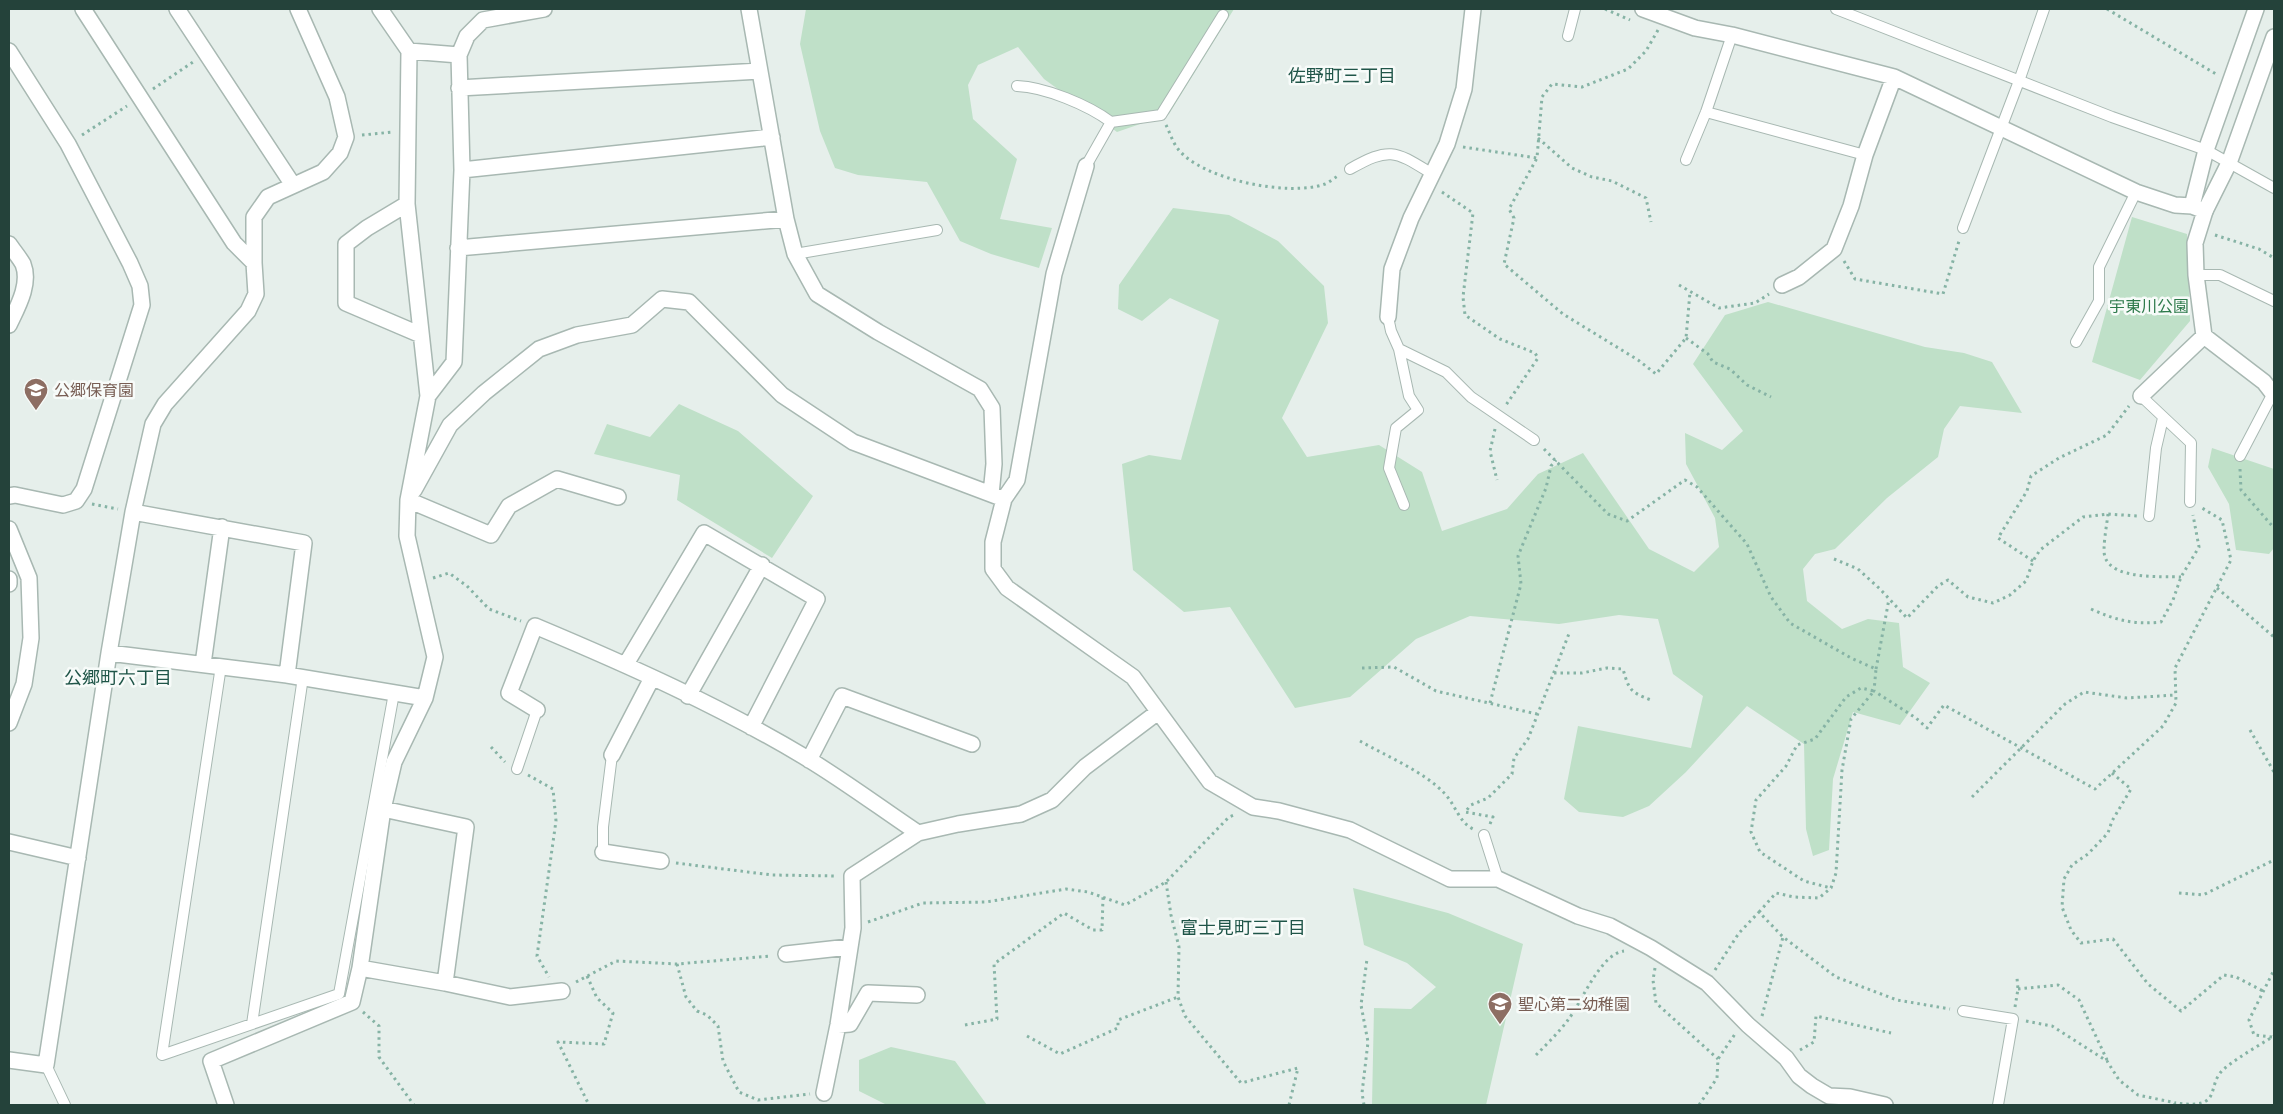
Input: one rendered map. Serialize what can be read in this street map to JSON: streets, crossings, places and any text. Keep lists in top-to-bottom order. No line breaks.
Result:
{"districts":["佐野町三丁目","公郷町六丁目","富士見町三丁目"],"parks":["宇東川公園"],"places":{"school or university":["公郷保育園","聖心第二幼稚園"]}}
